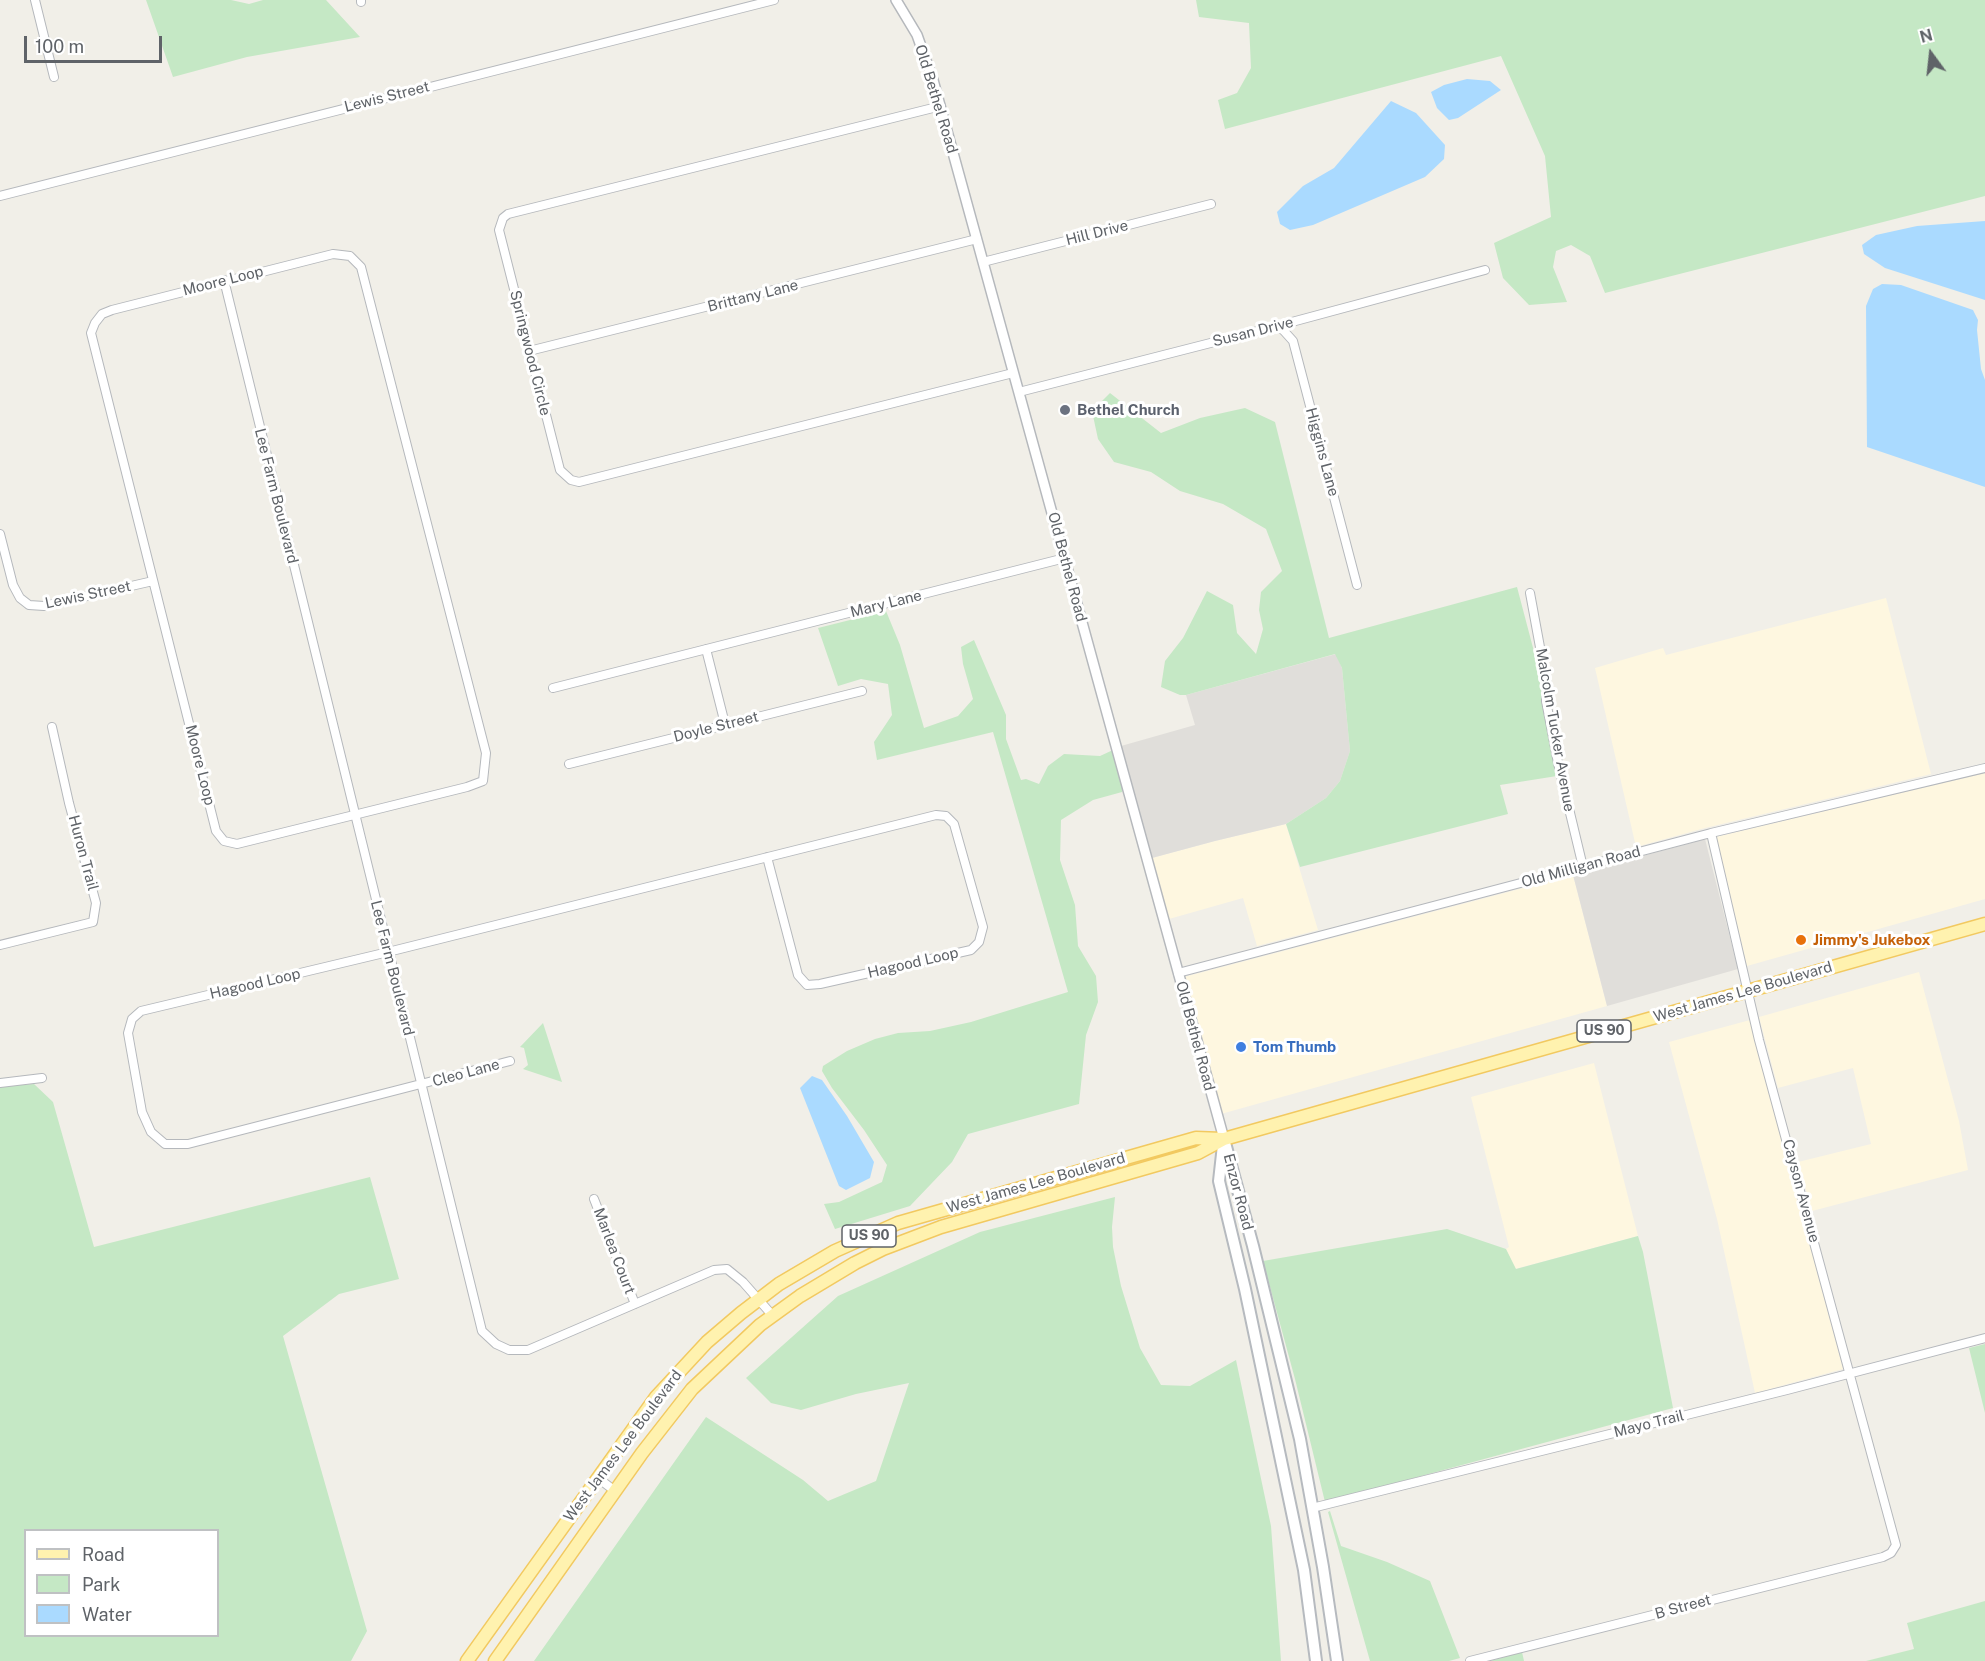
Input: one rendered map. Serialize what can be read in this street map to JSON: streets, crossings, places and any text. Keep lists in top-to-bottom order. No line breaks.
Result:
{"streets":{"main road":["West James Lee Boulevard","US 90","Enzor Road"],"street":["Lewis Street","Old Bethel Road","Hill Drive","Moore Loop","Brittany Lane","Susan Drive","Springwood Circle","Higgins Lane","Lee Farm Boulevard","Mary Lane","Doyle Street","Malcolm Tucker Avenue","Huron Trail","Old Milligan Road","Hagood Loop","Cleo Lane","Cayson Avenue","Marlea Court","Mayo Trail","B Street"]},"crossings":[["Lewis Street","Moore Loop"],["Old Bethel Road","Hill Drive"],["Old Bethel Road","Brittany Lane"],["Old Bethel Road","Susan Drive"],["Old Bethel Road","Springwood Circle"],["Old Bethel Road","Mary Lane"],["Old Bethel Road","Old Milligan Road"],["Old Bethel Road","West James Lee Boulevard"],["Old Bethel Road","Enzor Road"],["Moore Loop","Lee Farm Boulevard"],["Brittany Lane","Springwood Circle"],["Susan Drive","Higgins Lane"],["Lee Farm Boulevard","Hagood Loop"],["Lee Farm Boulevard","West James Lee Boulevard"],["Lee Farm Boulevard","Cleo Lane"],["Lee Farm Boulevard","Marlea Court"],["Malcolm Tucker Avenue","Old Milligan Road"],["Old Milligan Road","Cayson Avenue"],["Hagood Loop","Cleo Lane"],["West James Lee Boulevard","Cayson Avenue"],["West James Lee Boulevard","Enzor Road"],["Cayson Avenue","Mayo Trail"],["Cayson Avenue","B Street"],["Enzor Road","Mayo Trail"]],"places":["Bethel Church","Jimmy's Jukebox","Tom Thumb"],"legend":["Road","Park","Water"],"scale_bar":"100 m","north":"top"}
